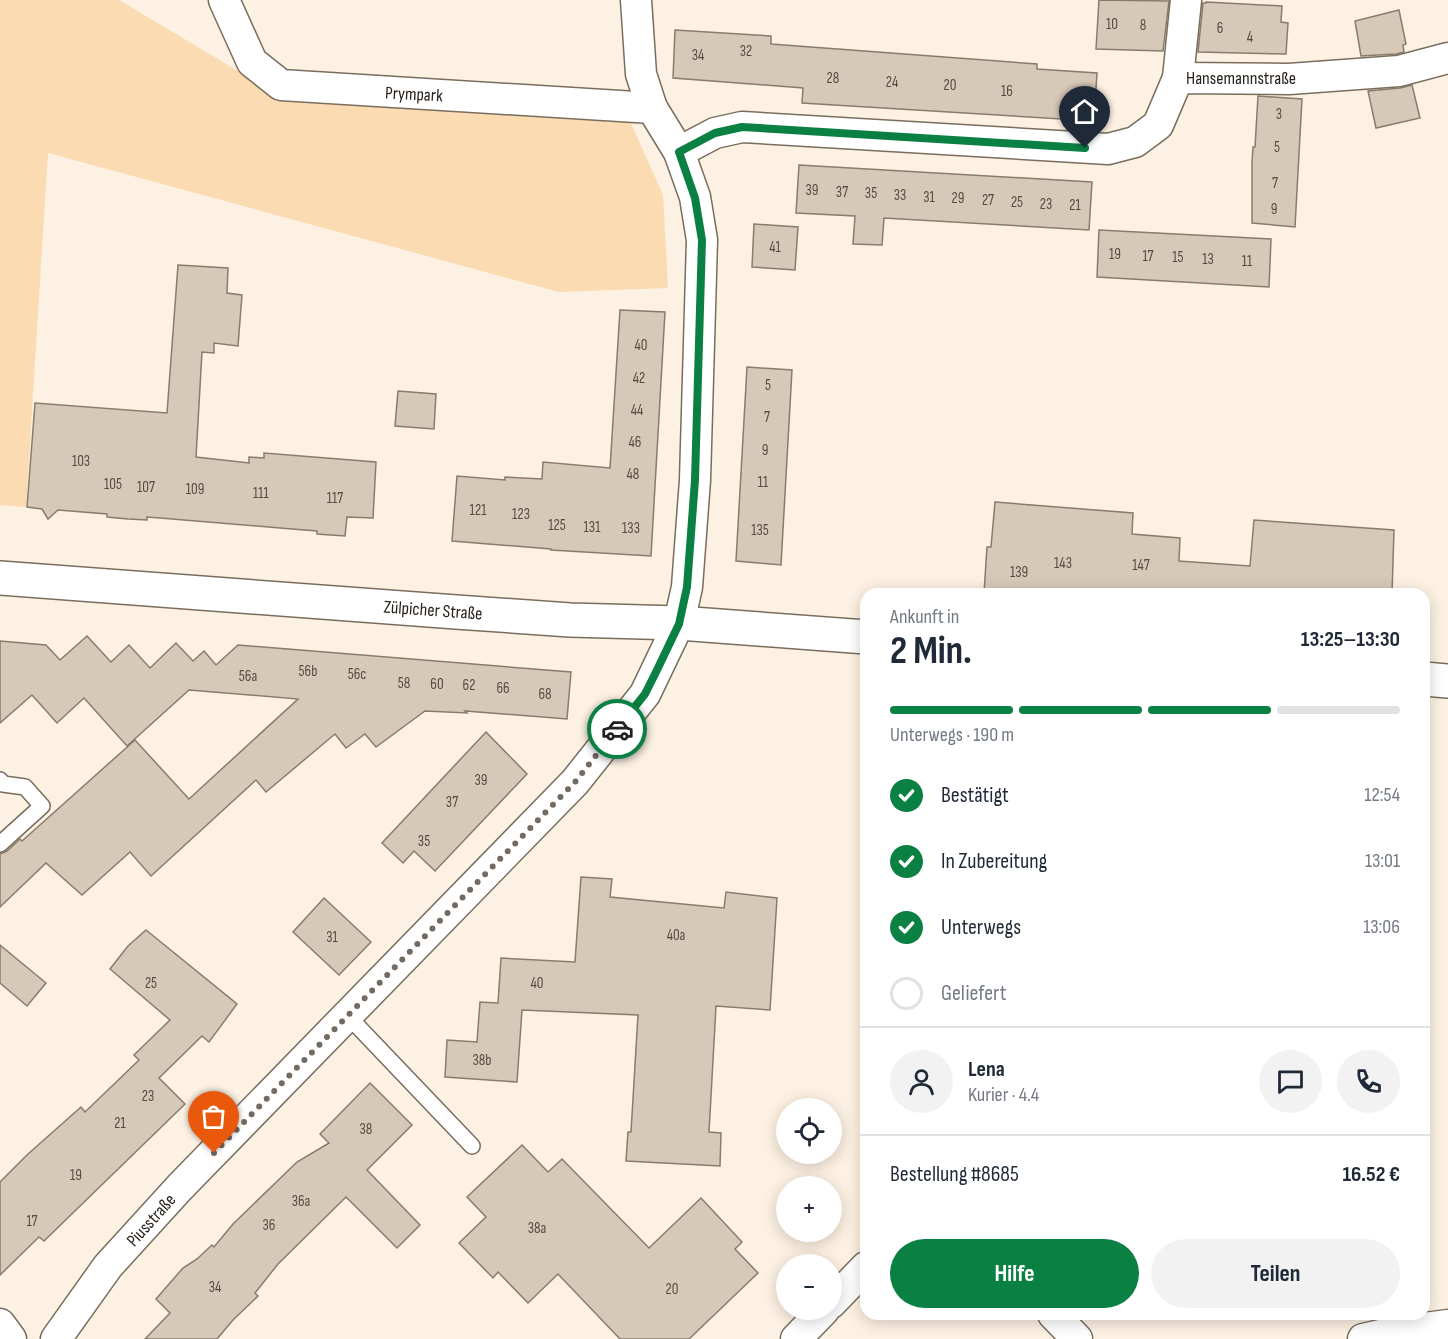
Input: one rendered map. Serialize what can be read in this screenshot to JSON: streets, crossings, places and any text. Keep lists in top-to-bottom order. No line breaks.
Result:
{"streets":{"street":["Hansemannstraße","Prympark","Zülpicher Straße","Piusstraße"]},"crossings":[["Hansemannstraße","Piusstraße"],["Prympark","Piusstraße"],["Zülpicher Straße","Piusstraße"]],"house_numbers":["10","8","6","4","32","34","28","24","20","16","3","5","7","39","37","35","33","31","29","27","25","23","21","9","41","19","17","15","13","11","40","42","5","44","7","46","9","103","48","11","105","107","109","111","117","121","123","125","131","133","135","143","147","139","56b","56c","56a","58","60","62","66","68","39","37","35","40a","31","25","40","38b","23","21","38","19","36a","17","36","38a","34","20"],"page":{"heading":["2 Min.","Ankunft in","13:25–13:30"],"panel":["Lena","Kurier · 4.4","Bestellung #8685","16.52 €"],"bar":"Unterwegs · 190 m","list":[["Bestätigt","12:54"],["In Zubereitung","13:01"],["Unterwegs","13:06"],"Geliefert"],"map_buttons":["+","−"],"buttons":["Hilfe","Teilen"]}}
